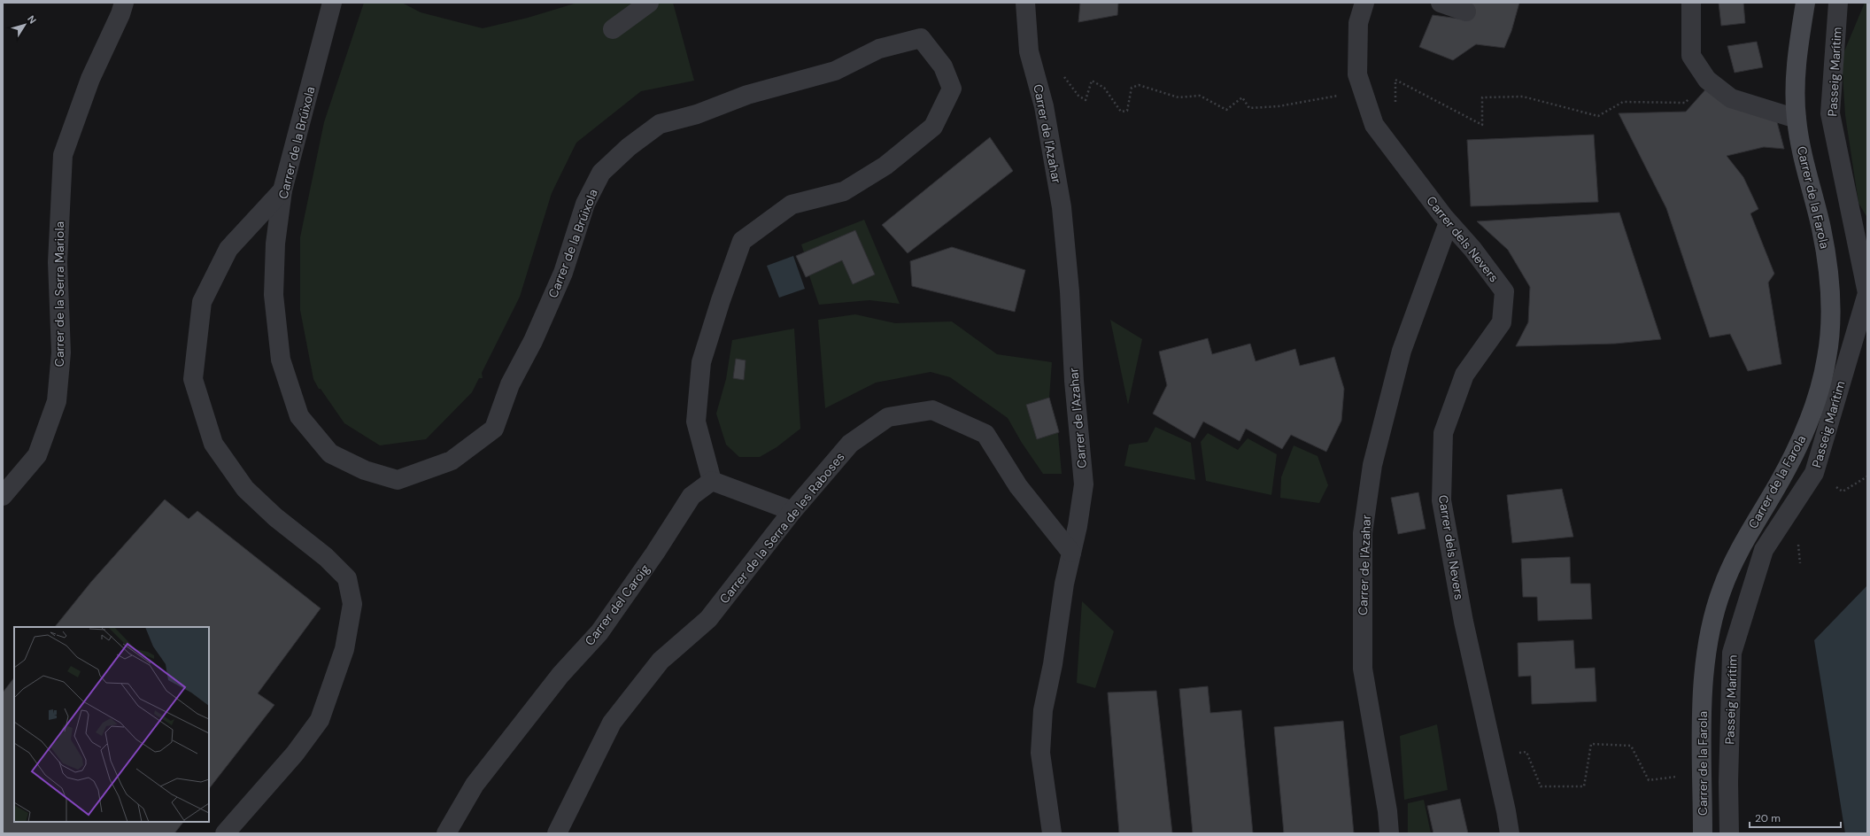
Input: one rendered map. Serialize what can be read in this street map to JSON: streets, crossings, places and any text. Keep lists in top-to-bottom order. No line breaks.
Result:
{"streets":{"street":["Passeig Marítim","Carrer de l'Azahar","Carrer de la Brúixola","Carrer de la Farola","Carrer dels Nevers","Carrer de la Serra Mariola","Carrer de la Serra de les Raboses","Carrer del Caroig"]},"crossings":[["Carrer de l'Azahar","Carrer dels Nevers"],["Carrer de l'Azahar","Carrer de la Serra de les Raboses"],["Carrer de la Brúixola","Carrer del Caroig"]],"scale_bar":"20 m","north":"top right"}
